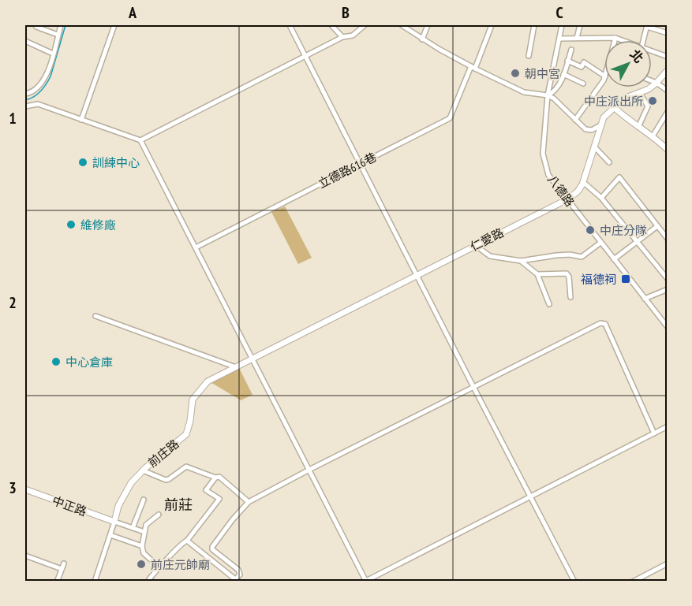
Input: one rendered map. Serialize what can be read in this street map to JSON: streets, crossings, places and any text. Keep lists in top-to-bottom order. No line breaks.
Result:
{"streets":{"street":["立德路616巷","八德路","仁愛路","前庄路","中正路"]},"crossings":[["八德路","仁愛路"],["仁愛路","前庄路"],["前庄路","中正路"]],"districts":["前莊"],"places":{"other":["朝中宮","中庄派出所","訓練中心","維修廠","中庄分隊","中心倉庫","前庄元帥廟"],"transit":["福德祠"]},"north":"top right","grid":{"columns":["A","B","C"],"rows":["1","2","3"]}}
